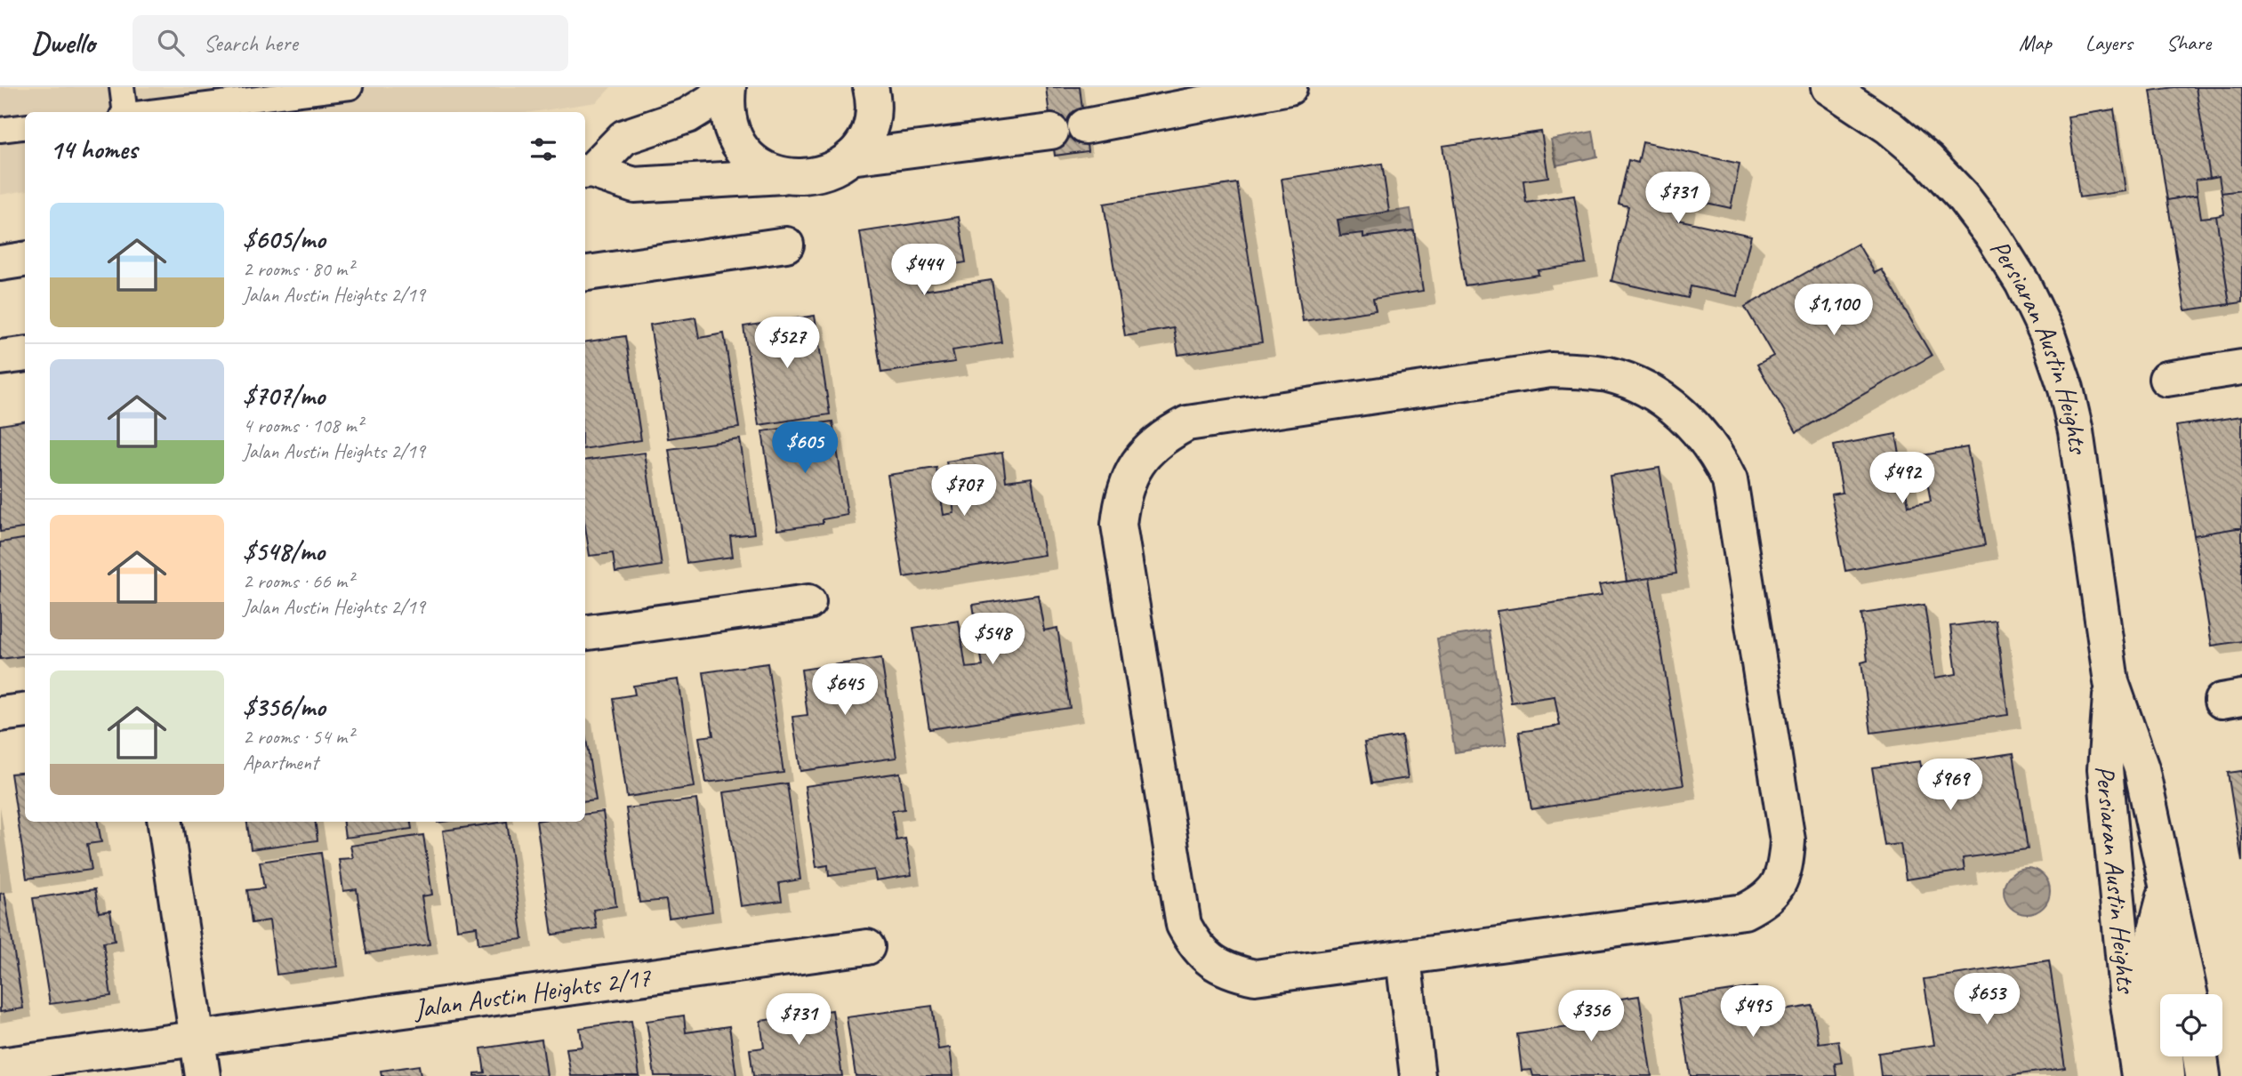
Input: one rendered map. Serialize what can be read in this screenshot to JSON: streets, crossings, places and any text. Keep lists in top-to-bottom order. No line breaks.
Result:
{"streets":{"street":["Persiaran Austin Heights","Jalan Austin Heights 2/17"]},"page":{"header":"Dwello","search":"Search here","nav":["Map","Layers","Share"],"heading":"14 homes","price":["$731","$444","$1,100","$527","$605","$492","$707","$548","$645","$969","$653","$495","$356","$731"],"list":[{"name":"$605/mo","note":"2 rooms · 80 m² · Jalan Austin Heights 2/19"},{"name":"$707/mo","note":"4 rooms · 108 m² · Jalan Austin Heights 2/19"},{"name":"$548/mo","note":"2 rooms · 66 m² · Jalan Austin Heights 2/19"},{"name":"$356/mo","note":"2 rooms · 54 m² · Apartment"}]}}
